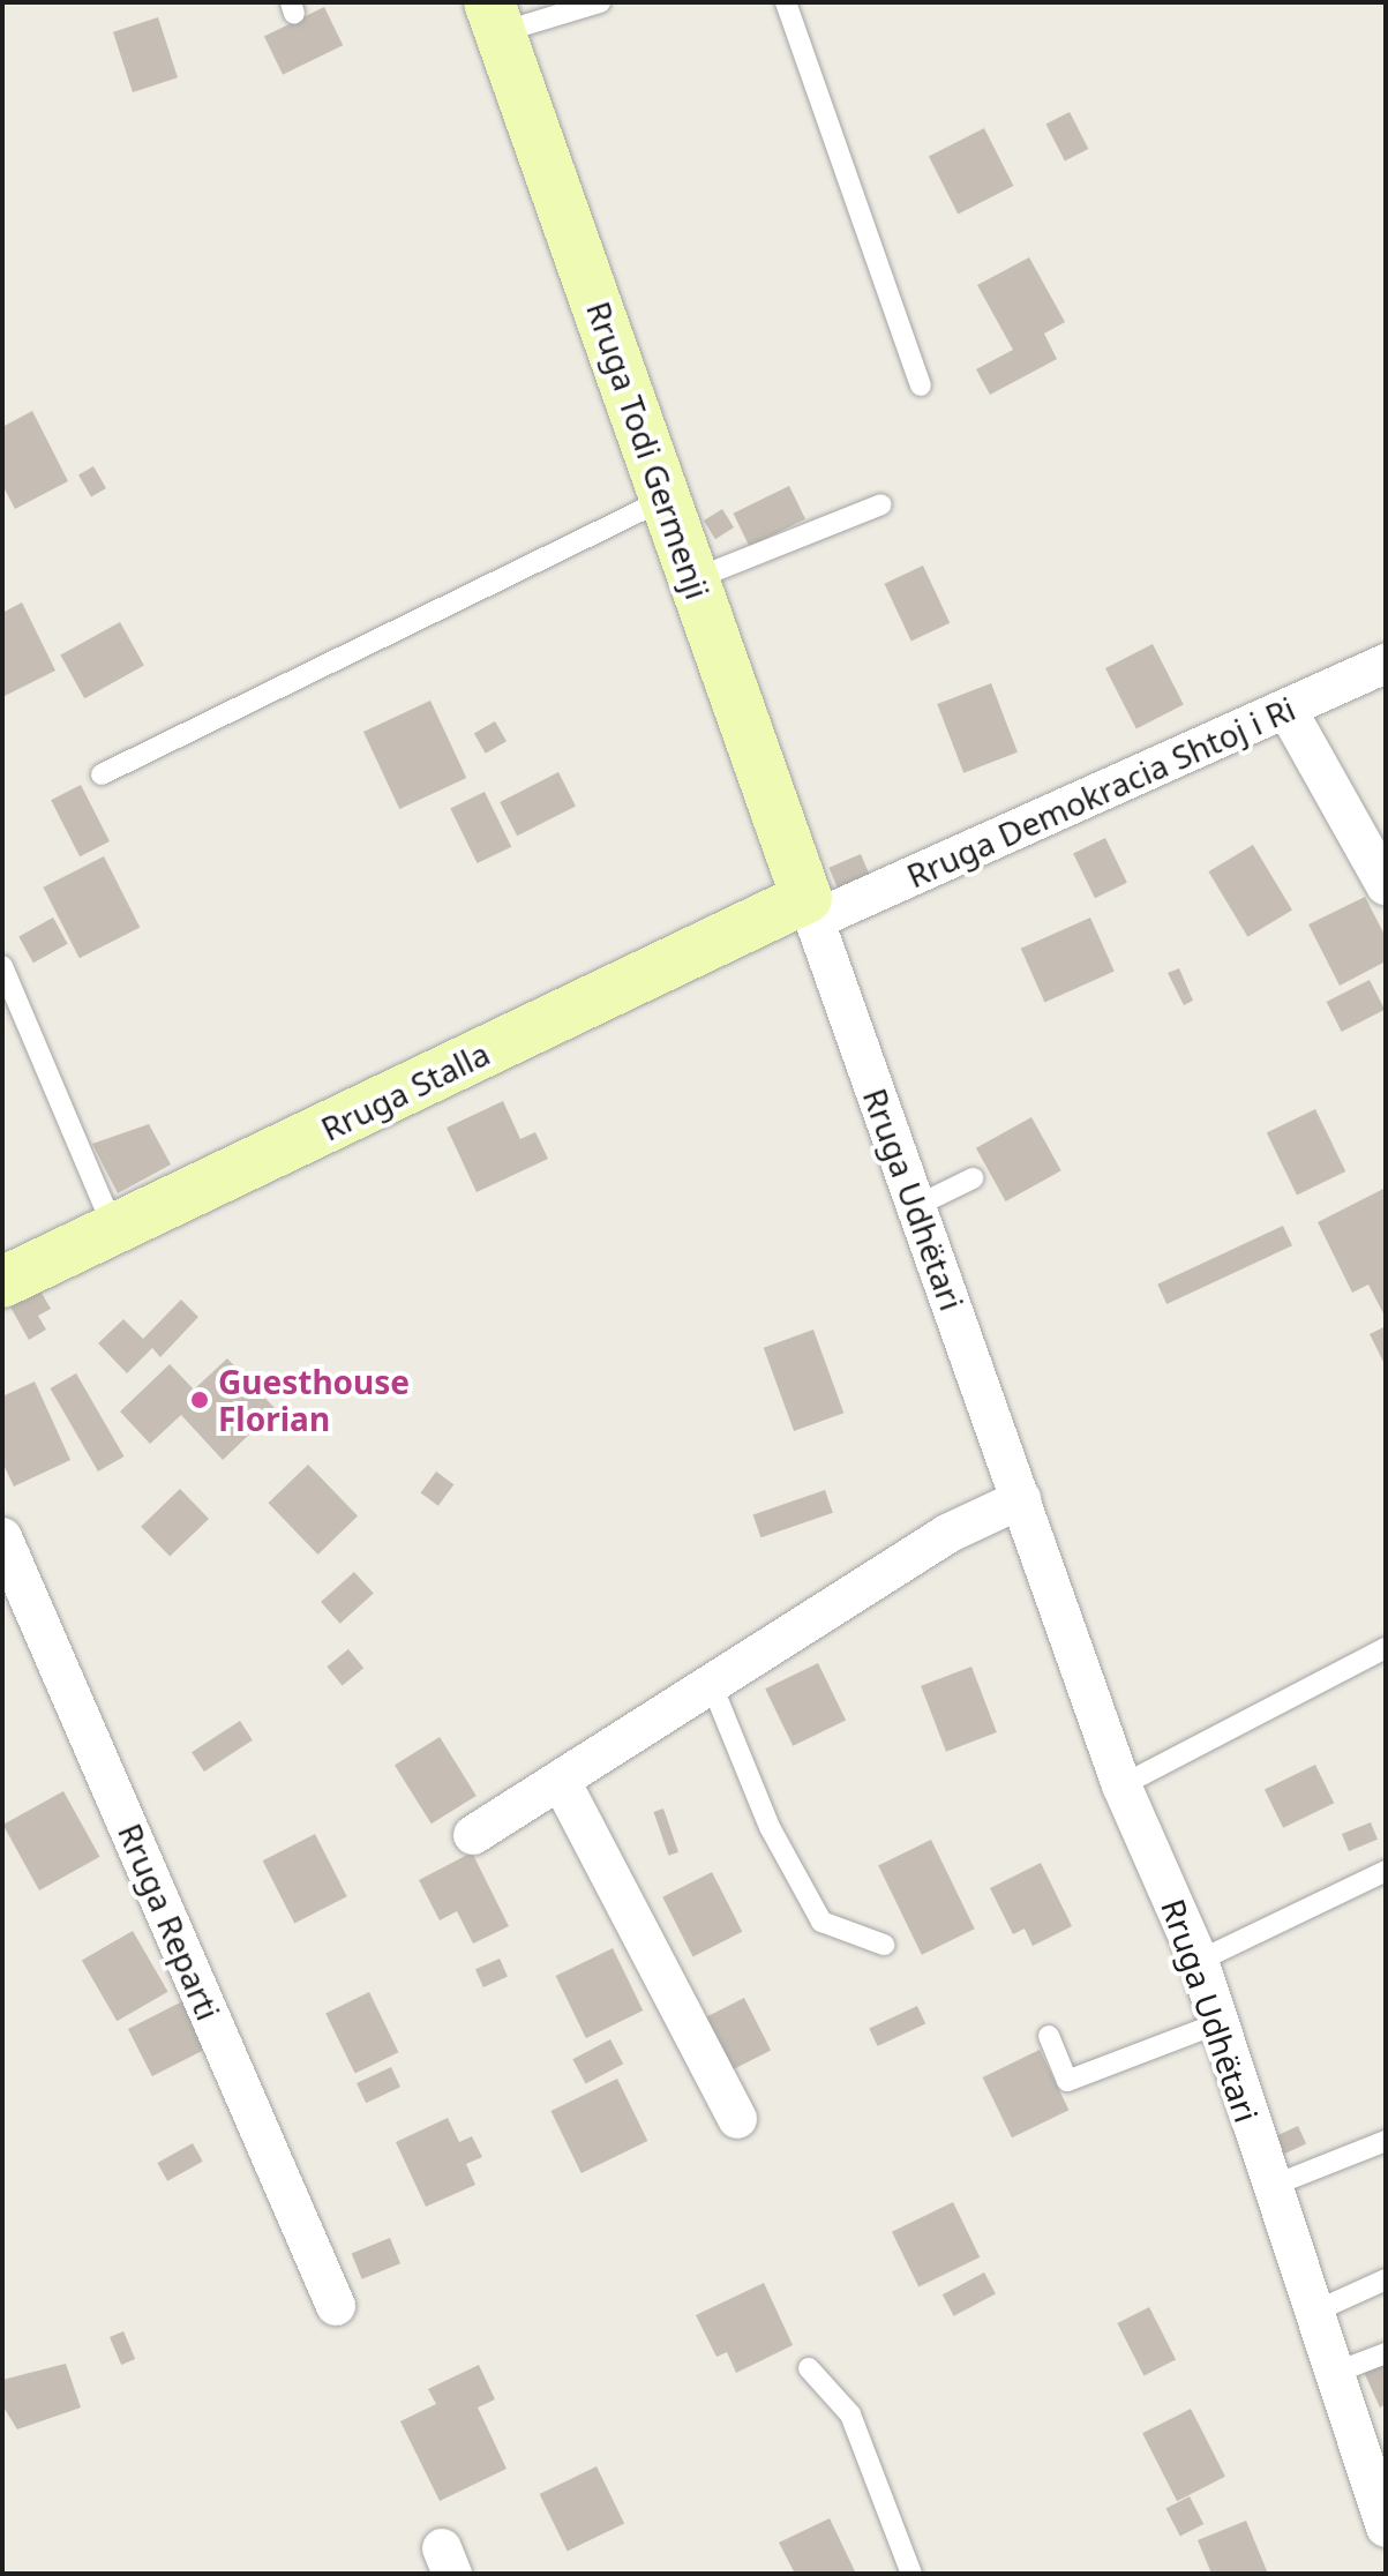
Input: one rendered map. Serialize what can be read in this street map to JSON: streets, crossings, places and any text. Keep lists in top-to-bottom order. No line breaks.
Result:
{"streets":{"street":["Rruga Todi Germenji","Rruga Demokracia Shtoj i Ri","Rruga Stalla","Rruga Udhëtari","Rruga Reparti"]},"crossings":[["Rruga Todi Germenji","Rruga Demokracia Shtoj i Ri"],["Rruga Todi Germenji","Rruga Stalla"],["Rruga Todi Germenji","Rruga Udhëtari"],["Rruga Demokracia Shtoj i Ri","Rruga Stalla"],["Rruga Demokracia Shtoj i Ri","Rruga Udhëtari"],["Rruga Stalla","Rruga Udhëtari"]],"places":["Guesthouse Florian"]}
